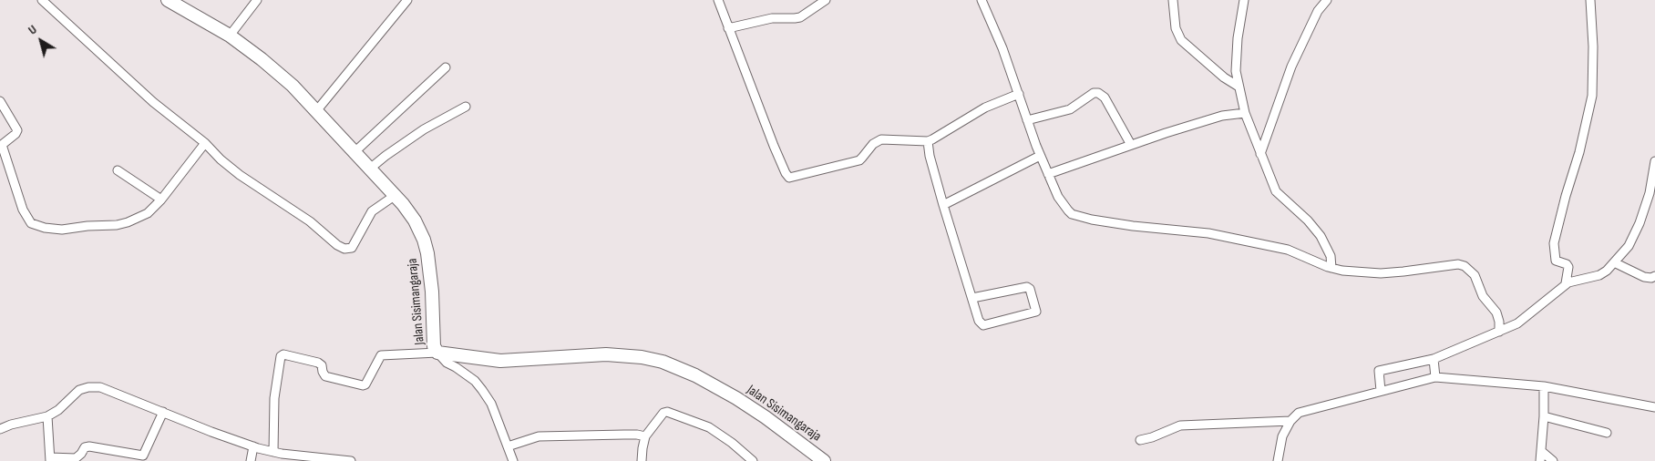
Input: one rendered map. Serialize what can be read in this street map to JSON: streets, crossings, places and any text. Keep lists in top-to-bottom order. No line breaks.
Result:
{"streets":{"highway":["Jalan Sisimangaraja"]},"north":"top left"}
